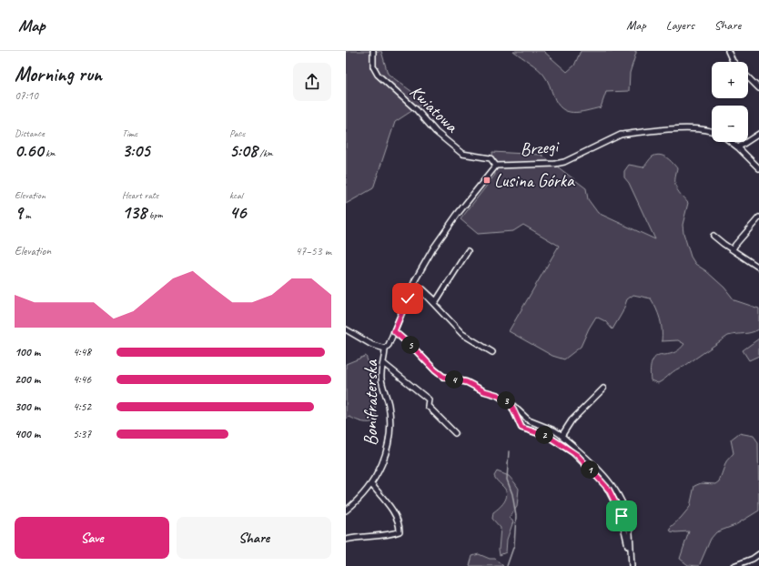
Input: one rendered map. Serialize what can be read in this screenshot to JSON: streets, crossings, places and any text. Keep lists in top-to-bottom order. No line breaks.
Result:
{"streets":{"street":["Kwiatowa","Brzegi","Bonifraterska"]},"crossings":[["Kwiatowa","Brzegi"],["Brzegi","Bonifraterska"]],"places":{"transit":["Lusina Górka"]},"page":{"header":"Map","nav":["Map","Layers","Share"],"heading":["Morning run","07:10"],"map_buttons":["+","−"],"stats":[["Distance","0.60 km"],["Time","3:05"],["Pace","5:08 /km"],["Elevation","9 m"],["Heart rate","138 bpm"],["kcal","46"]],"chart":["Elevation","47–53 m"],"pins":["5","4","3","2","1"],"list":[{"name":"100 m","note":"4:48"},{"name":"200 m","note":"4:46"},{"name":"300 m","note":"4:52"},{"name":"400 m","note":"5:37"}],"buttons":["Save","Share"]}}
